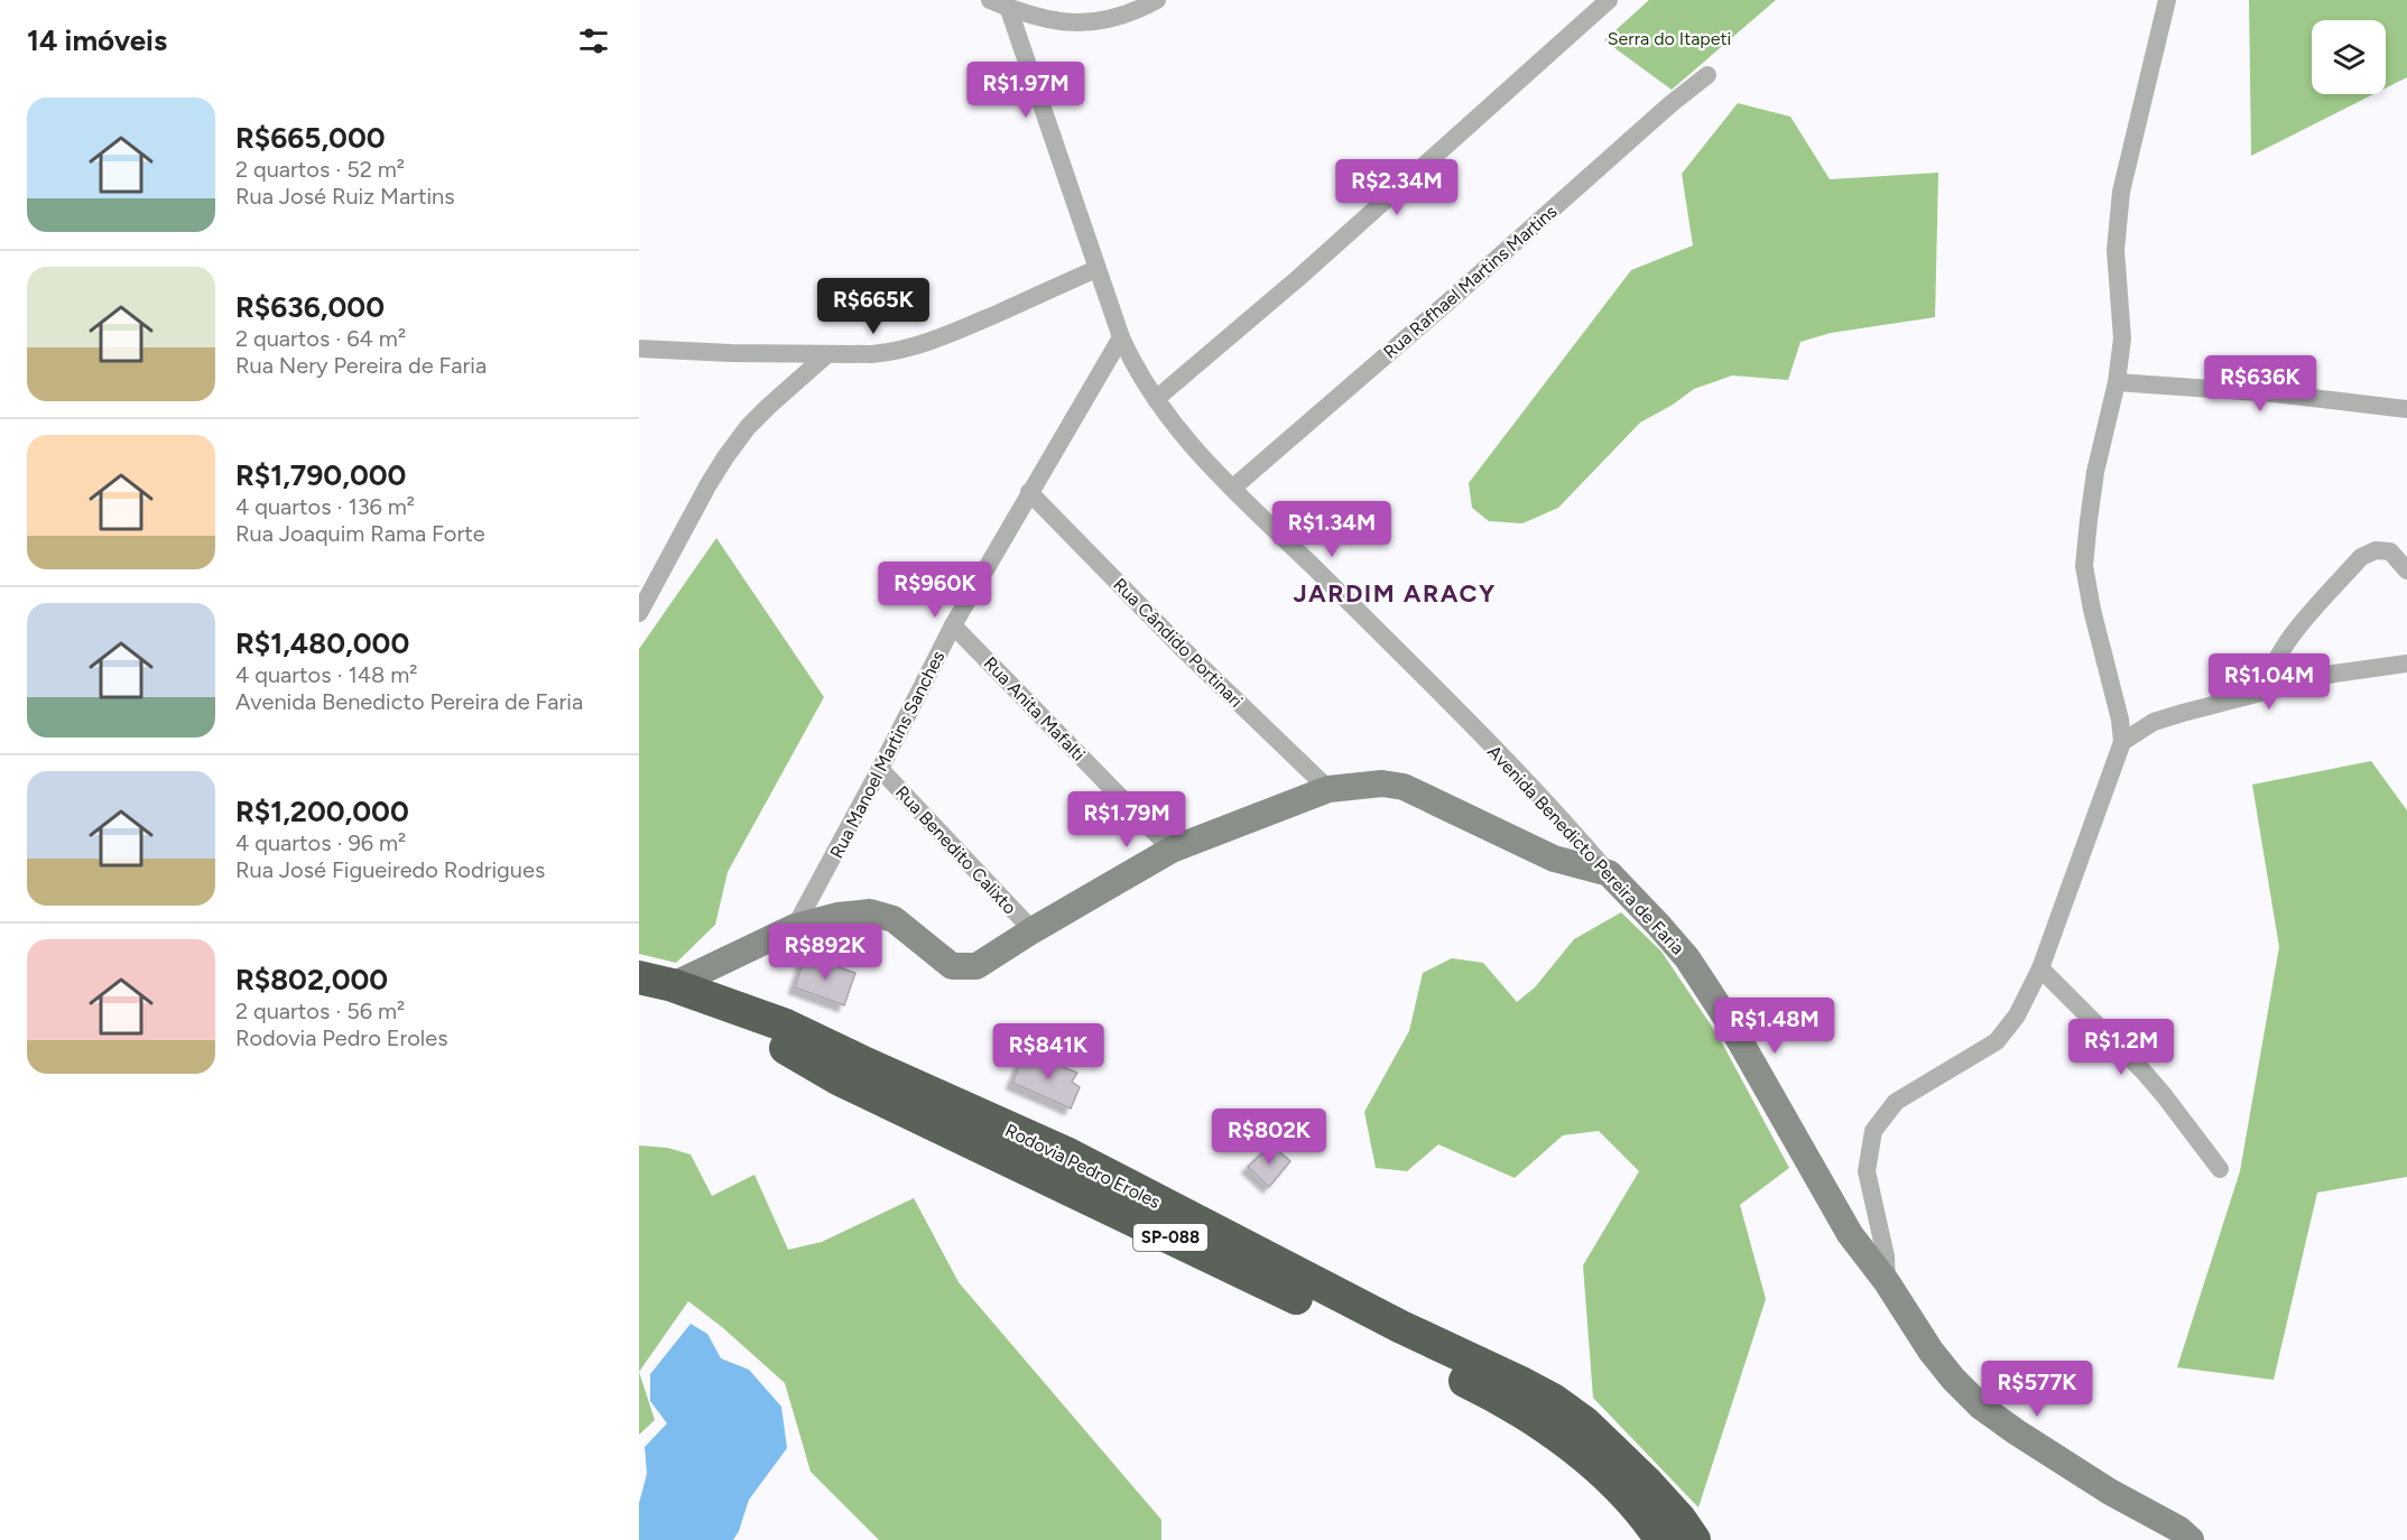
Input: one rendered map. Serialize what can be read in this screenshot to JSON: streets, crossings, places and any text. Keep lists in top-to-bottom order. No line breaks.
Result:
{"streets":{"highway":["Rodovia Pedro Eroles","SP-088"],"main road":["Avenida Benedicto Pereira de Faria"],"street":["Rua Rafhael Martins Martins","Rua Cândido Portinari","Rua Anita Mafalti","Rua Manoel Martins Sanches","Rua Benedito Calixto"]},"crossings":[["Rua Rafhael Martins Martins","Avenida Benedicto Pereira de Faria"],["Rua Cândido Portinari","Rua Manoel Martins Sanches"],["Rua Anita Mafalti","Rua Manoel Martins Sanches"],["Rua Manoel Martins Sanches","Rua Benedito Calixto"],["Rua Manoel Martins Sanches","Avenida Benedicto Pereira de Faria"]],"districts":["JARDIM ARACY"],"parks":["Serra do Itapeti"],"page":{"heading":"14 imóveis","price":["R$1.97M","R$2.34M","R$665K","R$636K","R$1.34M","R$960K","R$1.04M","R$1.79M","R$892K","R$1.48M","R$1.2M","R$841K","R$802K","R$577K"],"list":[{"name":"R$665,000","note":"2 quartos · 52 m² · Rua José Ruiz Martins"},{"name":"R$636,000","note":"2 quartos · 64 m² · Rua Nery Pereira de Faria"},{"name":"R$1,790,000","note":"4 quartos · 136 m² · Rua Joaquim Rama Forte"},{"name":"R$1,480,000","note":"4 quartos · 148 m² · Avenida Benedicto Pereira de Faria"},{"name":"R$1,200,000","note":"4 quartos · 96 m² · Rua José Figueiredo Rodrigues"},{"name":"R$802,000","note":"2 quartos · 56 m² · Rodovia Pedro Eroles"}]}}
